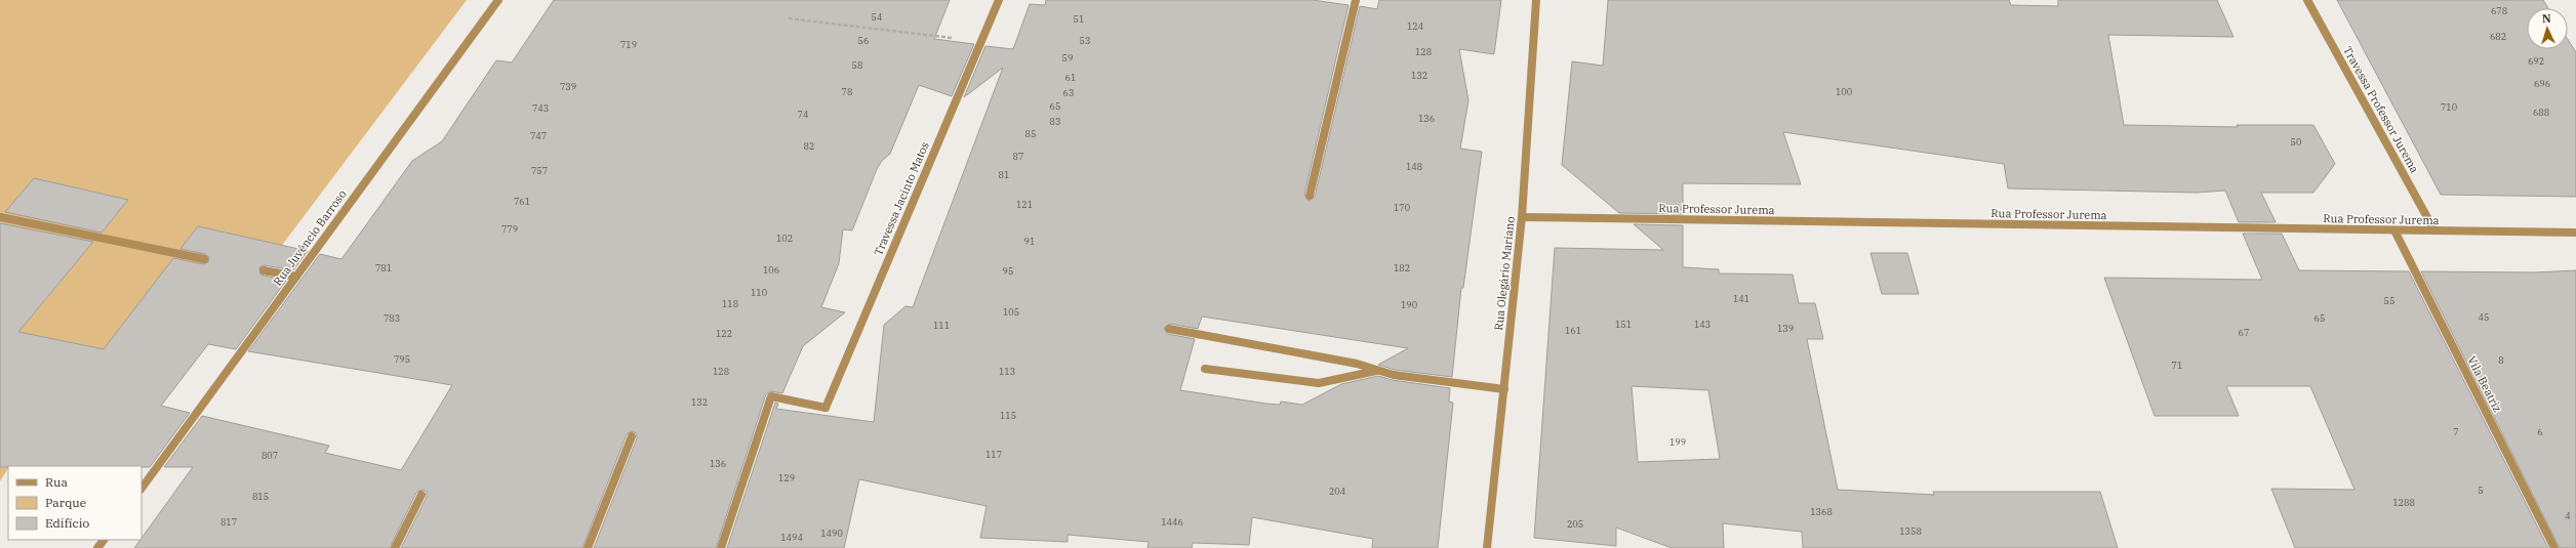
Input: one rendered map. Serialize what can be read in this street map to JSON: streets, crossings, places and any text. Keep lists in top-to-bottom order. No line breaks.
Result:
{"streets":{"street":["Travessa Professor Jurema","Travessa Jacinto Matos","Rua Professor Jurema","Rua Juvêncio Barroso","Rua Olegário Mariano","Vila Beatriz"]},"crossings":[["Travessa Professor Jurema","Rua Professor Jurema"],["Rua Professor Jurema","Rua Olegário Mariano"],["Rua Professor Jurema","Vila Beatriz"]],"house_numbers":["678","54","51","124","682","56","53","719","128","59","692","58","132","61","696","739","78","100","63","65","710","743","688","74","136","83","85","747","50","82","87","148","757","81","761","121","170","779","102","91","781","182","106","95","110","141","55","118","190","105","45","783","65","151","143","111","139","161","67","122","795","8","71","128","113","132","115","7","6","199","117","807","136","129","5","204","815","1288","1368","4","817","1446","205","1358","1490","1494"],"legend":["Rua","Parque","Edifício"],"north":"top"}
